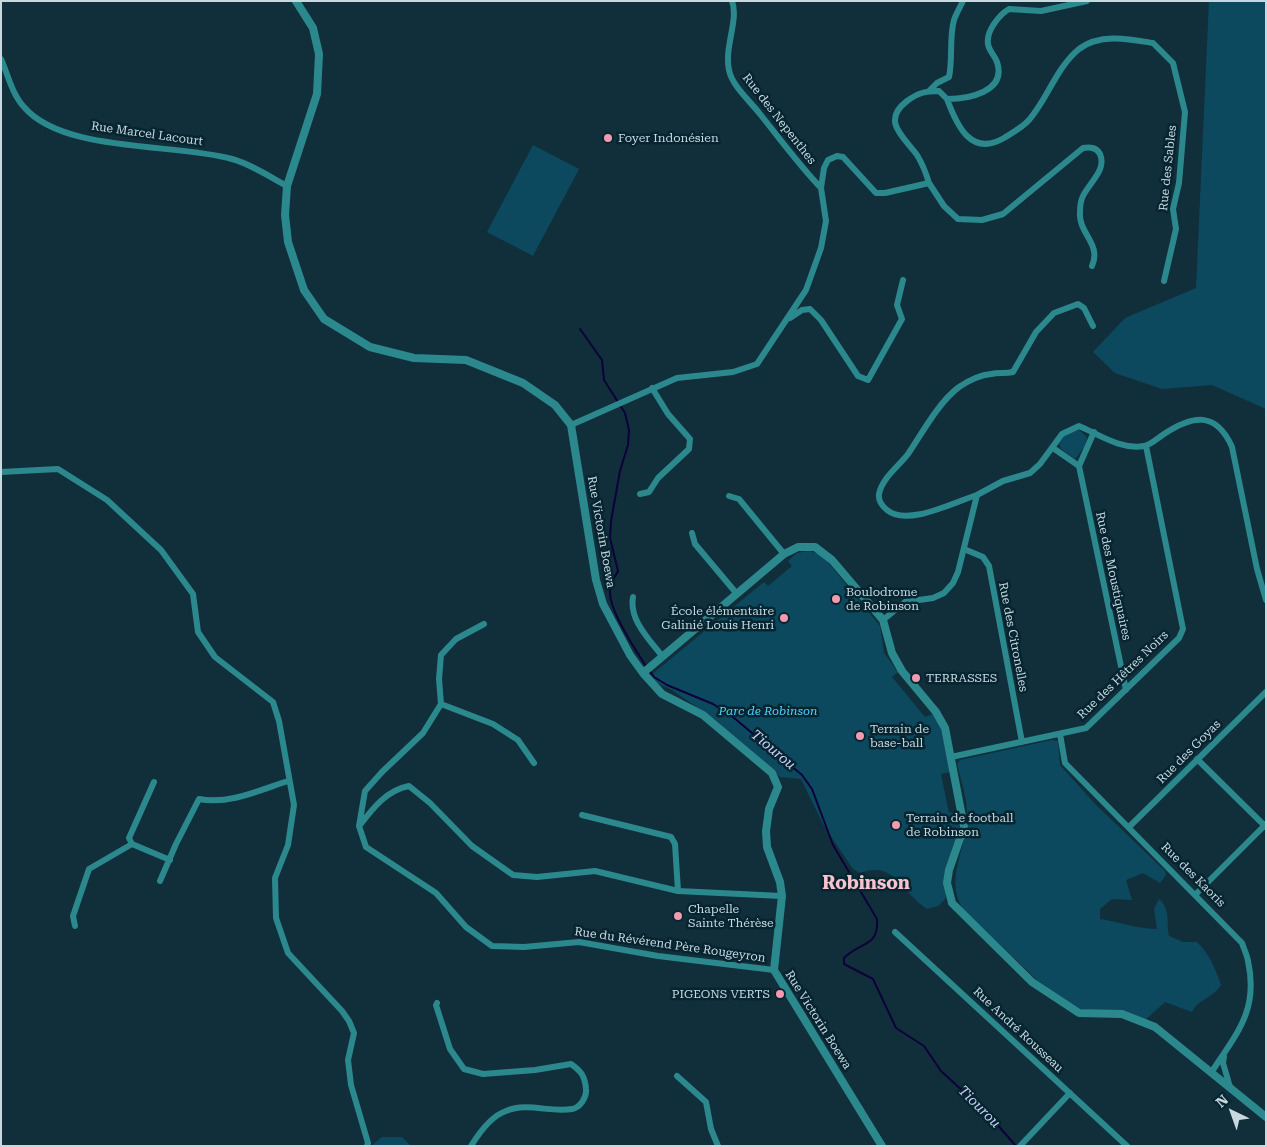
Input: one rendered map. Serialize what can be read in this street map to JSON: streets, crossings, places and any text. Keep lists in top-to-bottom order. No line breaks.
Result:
{"streets":{"street":["Rue des Nepenthes","Rue Marcel Lacourt","Rue des Sables","Rue Victorin Boewa","Rue des Moustiquaires","Rue des Citronelles","Rue des Hêtres Noirs","Rue des Goyas","Rue des Kaoris","Rue du Révérend Père Rougeyron","Rue André Rousseau"]},"crossings":[["Rue Victorin Boewa","Rue du Révérend Père Rougeyron"],["Rue des Moustiquaires","Rue des Hêtres Noirs"],["Rue des Citronelles","Rue des Hêtres Noirs"],["Rue des Hêtres Noirs","Rue des Kaoris"],["Rue des Goyas","Rue des Kaoris"]],"districts":["Robinson"],"water":["Tiourou"],"parks":["Parc de Robinson"],"places":["Foyer Indonésien","Boulodrome de Robinson","École élémentaire Galinié Louis Henri","TERRASSES","Terrain de base-ball","Terrain de football de Robinson","Chapelle Sainte Thérèse","PIGEONS VERTS"],"north":"top left"}
